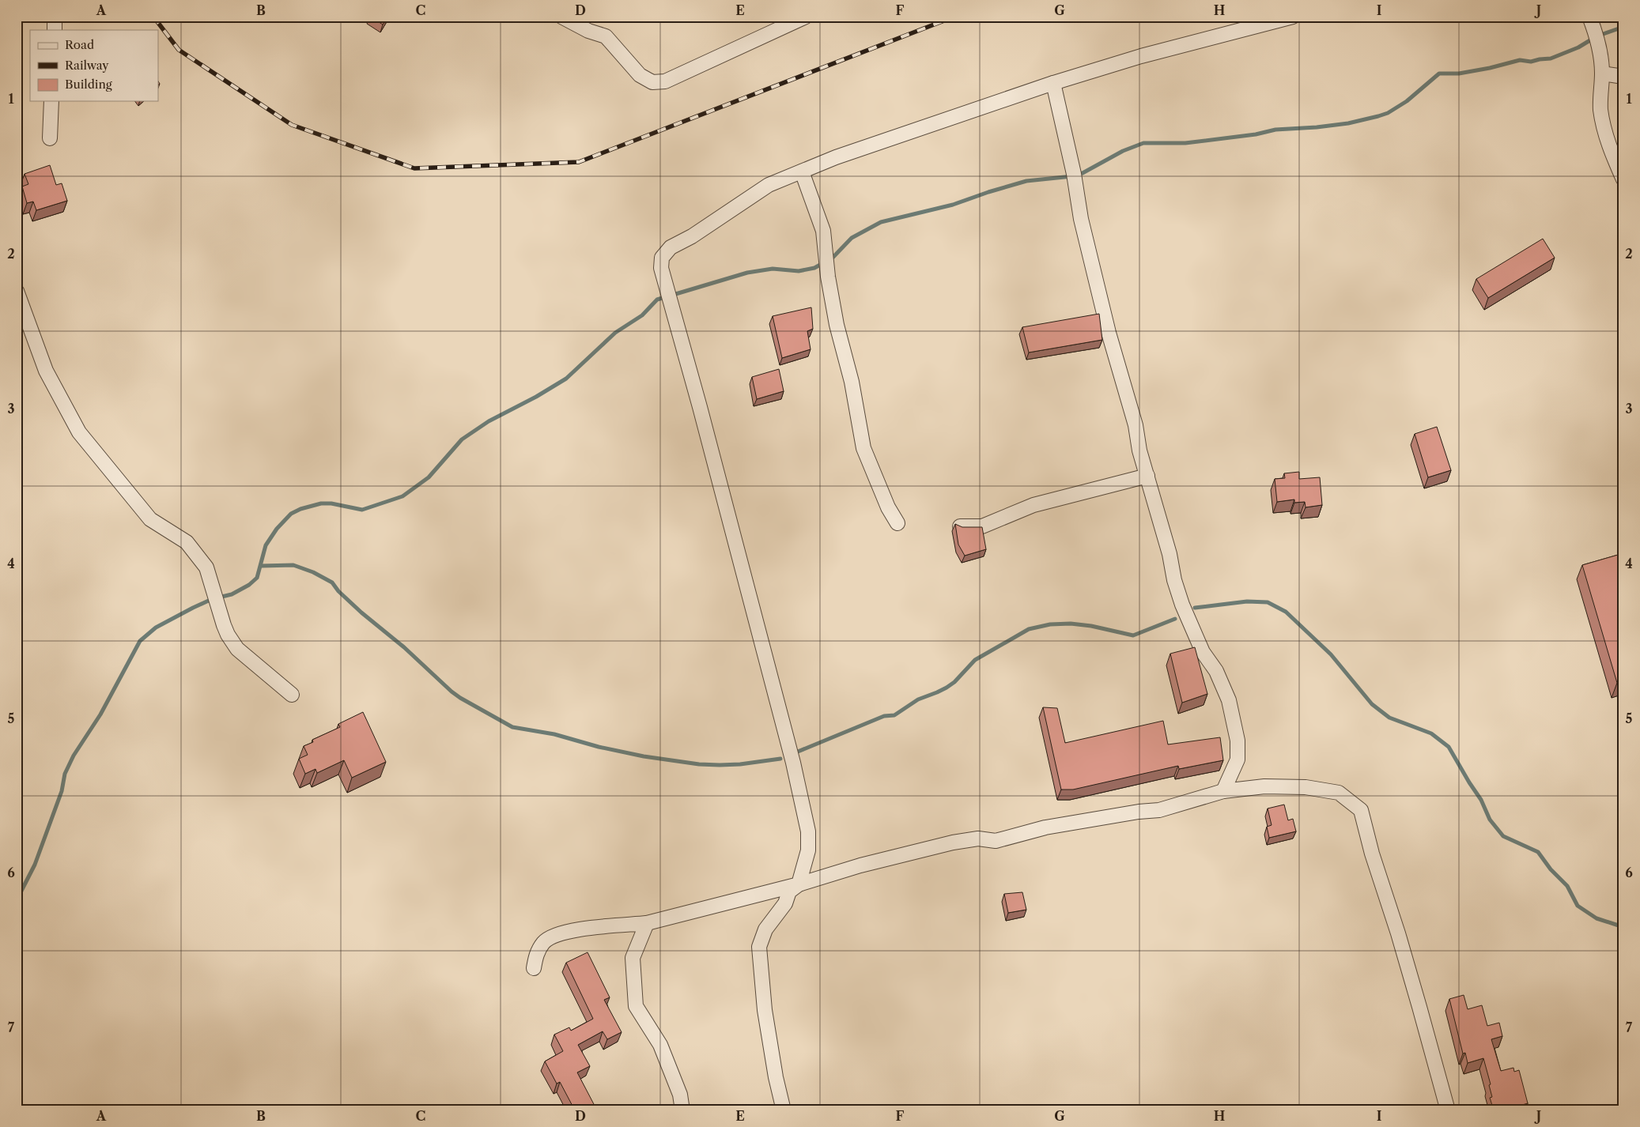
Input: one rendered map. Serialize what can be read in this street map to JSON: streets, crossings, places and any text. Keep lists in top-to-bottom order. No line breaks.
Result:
{"legend":["Road","Railway","Building"],"grid":{"columns":["A","B","C","D","E","F","G","H","I","J"],"rows":["1","2","3","4","5","6","7"]}}
